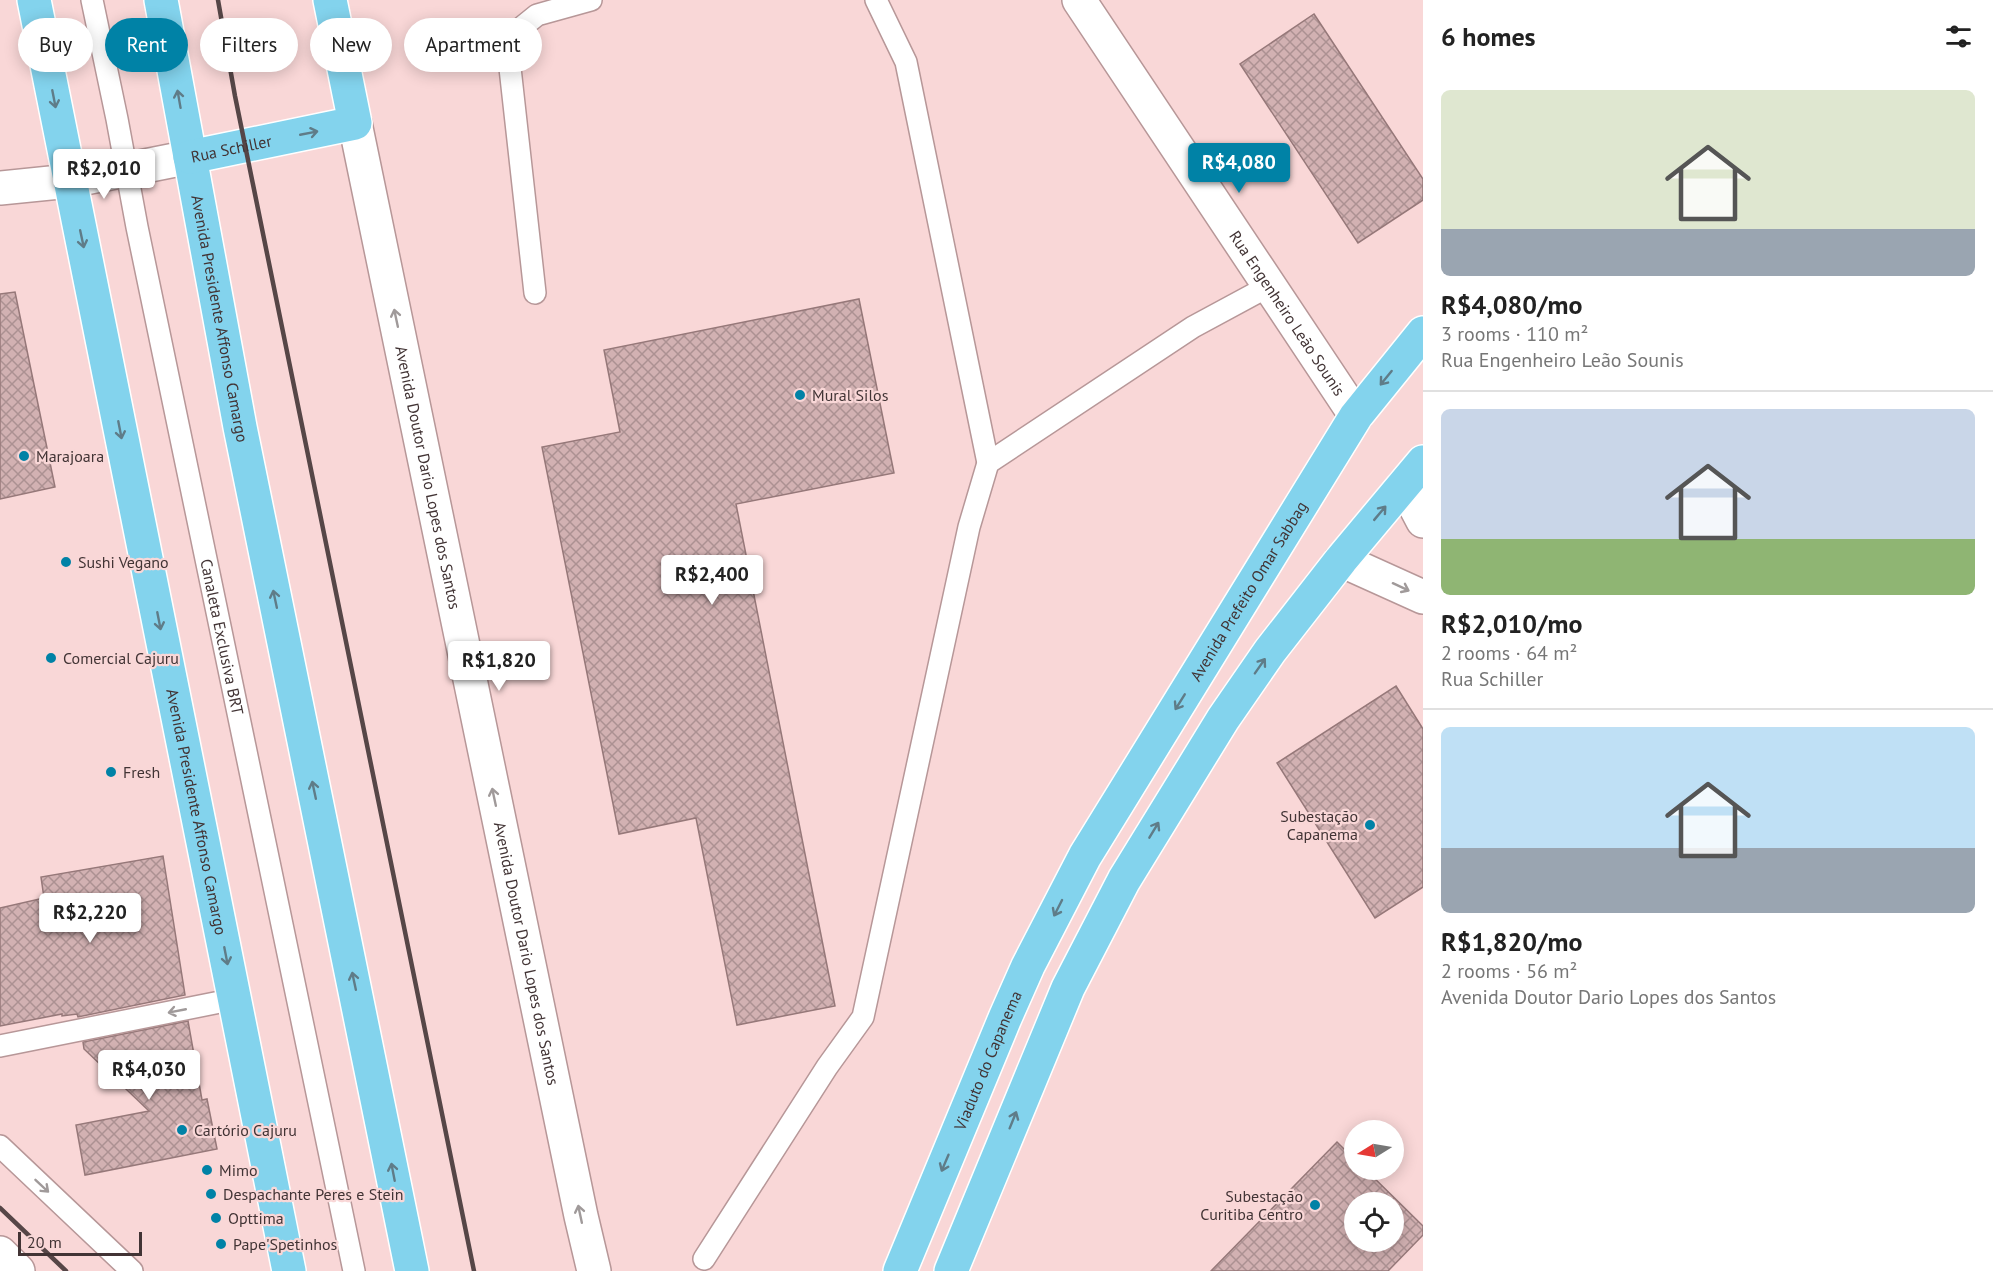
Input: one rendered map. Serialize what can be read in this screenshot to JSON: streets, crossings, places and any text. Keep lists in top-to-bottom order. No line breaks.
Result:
{"streets":{"main road":["Rua Schiller","Rua Engenheiro Leão Sounis","Avenida Presidente Affonso Camargo","Avenida Doutor Dario Lopes dos Santos","Avenida Prefeito Omar Sabbag","Viaduto do Capanema"],"lane":["Canaleta Exclusiva BRT"]},"crossings":[["Rua Schiller","Avenida Presidente Affonso Camargo"],["Rua Schiller","Avenida Doutor Dario Lopes dos Santos"],["Rua Schiller","Canaleta Exclusiva BRT"],["Rua Engenheiro Leão Sounis","Avenida Prefeito Omar Sabbag"],["Avenida Prefeito Omar Sabbag","Viaduto do Capanema"]],"one_way":["Rua Schiller","Avenida Doutor Dario Lopes dos Santos"],"places":["Mural Silos","Marajoara","Sushi Vegano","Comercial Cajuru","Fresh","Subestação Capanema","Cartório Cajuru","Mimo","Despachante Peres e Stein","Subestação Curitiba Centro","Opttima","Pape'Spetinhos"],"scale_bar":"20 m","north":"left","page":{"heading":"6 homes","chip":["Buy","Rent","Filters","New","Apartment"],"list":[{"name":"R$4,080/mo","note":"3 rooms · 110 m² · Rua Engenheiro Leão Sounis"},{"name":"R$2,010/mo","note":"2 rooms · 64 m² · Rua Schiller"},{"name":"R$1,820/mo","note":"2 rooms · 56 m² · Avenida Doutor Dario Lopes dos Santos"}],"price":["R$4,080","R$2,010","R$2,400","R$1,820","R$2,220","R$4,030"],"scale":"20 m"}}
